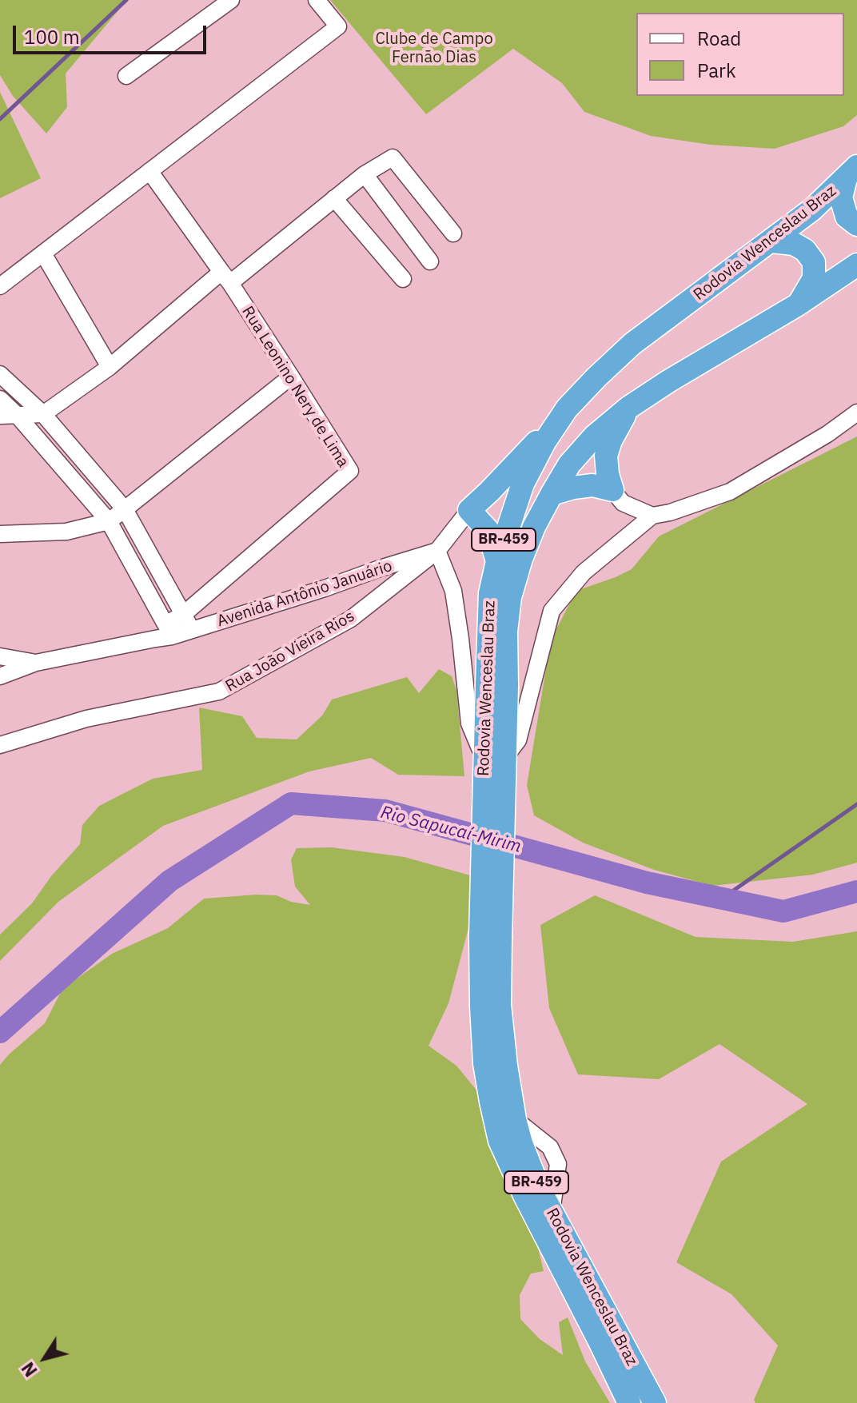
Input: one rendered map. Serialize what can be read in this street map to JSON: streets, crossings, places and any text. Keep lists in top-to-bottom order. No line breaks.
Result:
{"streets":{"highway":["Rodovia Wenceslau Braz","BR-459"],"street":["Rua Leonino Nery de Lima","Avenida Antônio Januário","Rua João Vieira Rios"]},"crossings":[["Rodovia Wenceslau Braz","BR-459"],["Rua Leonino Nery de Lima","Avenida Antônio Januário"],["Avenida Antônio Januário","Rua João Vieira Rios"]],"water":["Rio Sapucaí-Mirim"],"parks":["Clube de Campo Fernão Dias"],"legend":["Road","Park"],"scale_bar":"100 m","north":"bottom left"}
